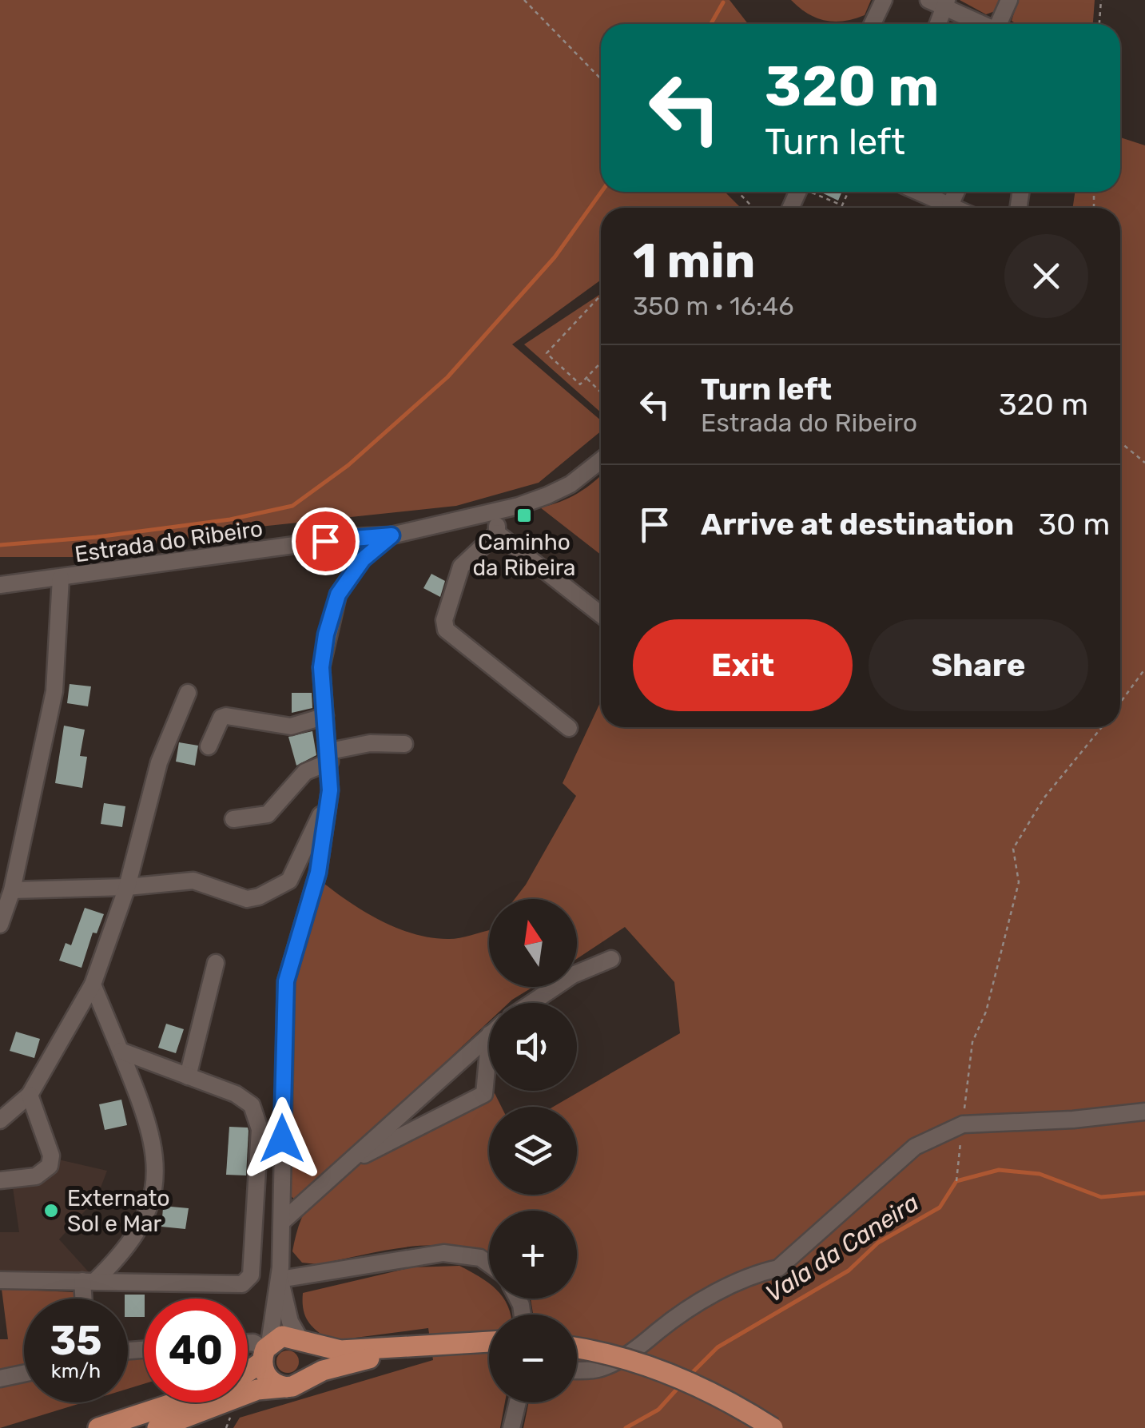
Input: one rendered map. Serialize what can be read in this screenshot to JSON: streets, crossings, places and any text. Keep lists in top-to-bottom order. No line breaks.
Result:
{"streets":{"street":["Estrada do Ribeiro"]},"water":["Vala da Caneira"],"places":{"transit":["Caminho da Ribeira"],"other":["Externato Sol e Mar"]},"north":"top","page":{"turn":["320 m","Turn left"],"heading":["1 min","350 m · 16:46"],"list":[{"name":"Turn left","note":"Estrada do Ribeiro","value":"320 m"},{"name":"Arrive at destination","value":"30 m"}],"buttons":["Exit","Share"],"map_buttons":["+","−"],"speed":"35 km/h","limit":"40"}}
